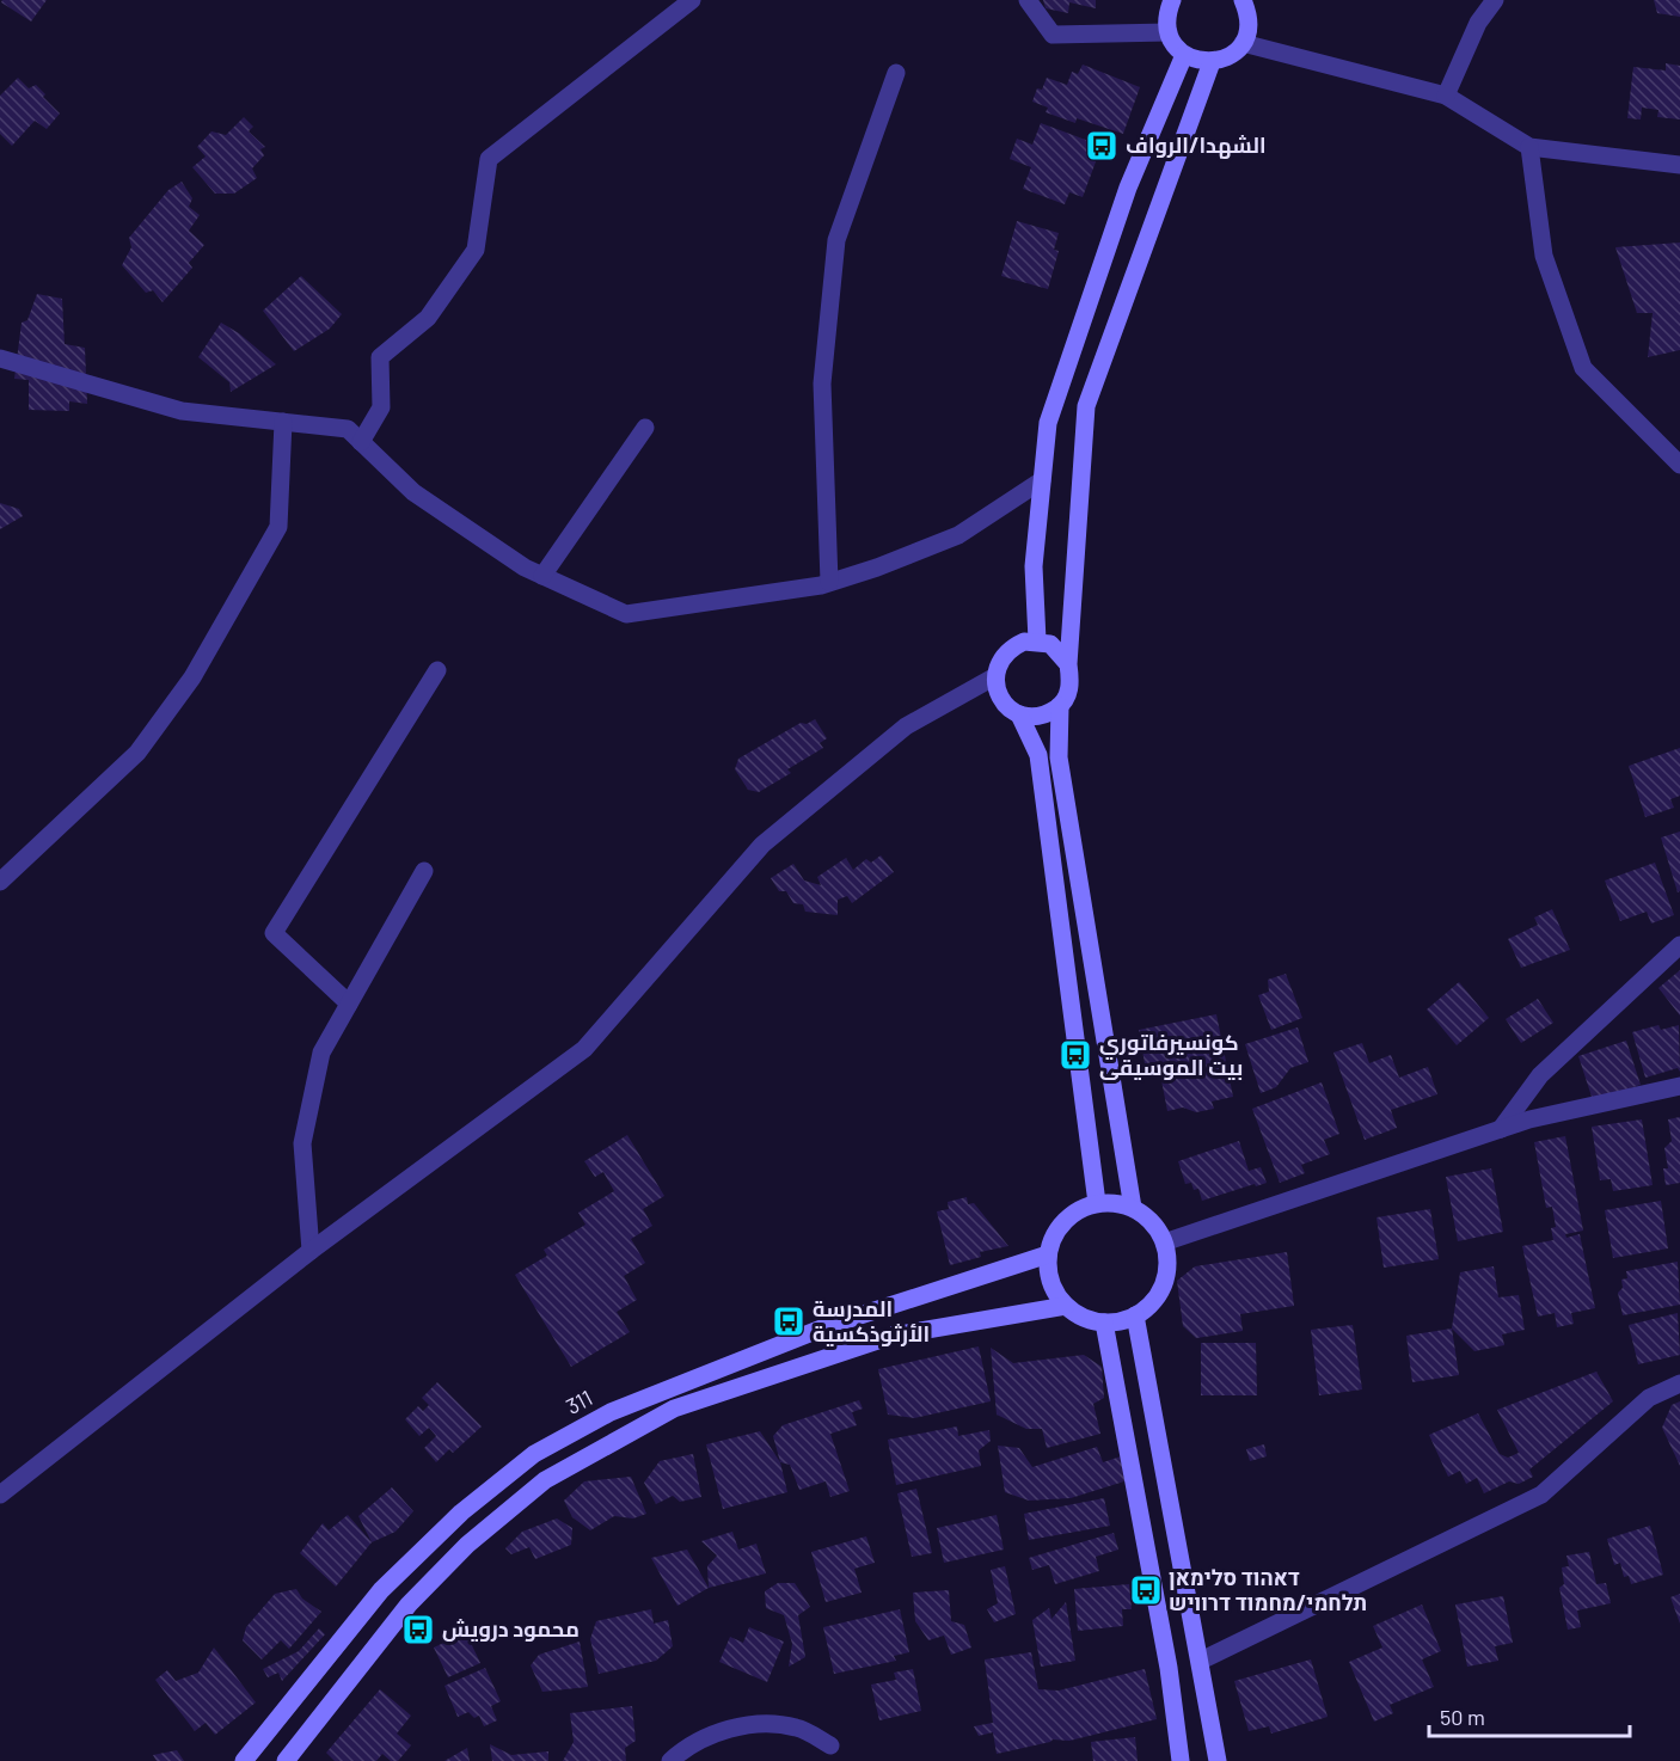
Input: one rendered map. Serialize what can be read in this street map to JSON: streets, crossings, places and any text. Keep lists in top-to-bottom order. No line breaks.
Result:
{"streets":{"street":["311"]},"places":{"bus stop":["الشهدا/الرواف","كونسيرفاتوري بيت الموسيقى","المدرسة الأرثوذكسية","דאהוד סלימאן תלחמי/מחמוד דרוויש","محمود درويش"]},"scale_bar":"50 m"}
